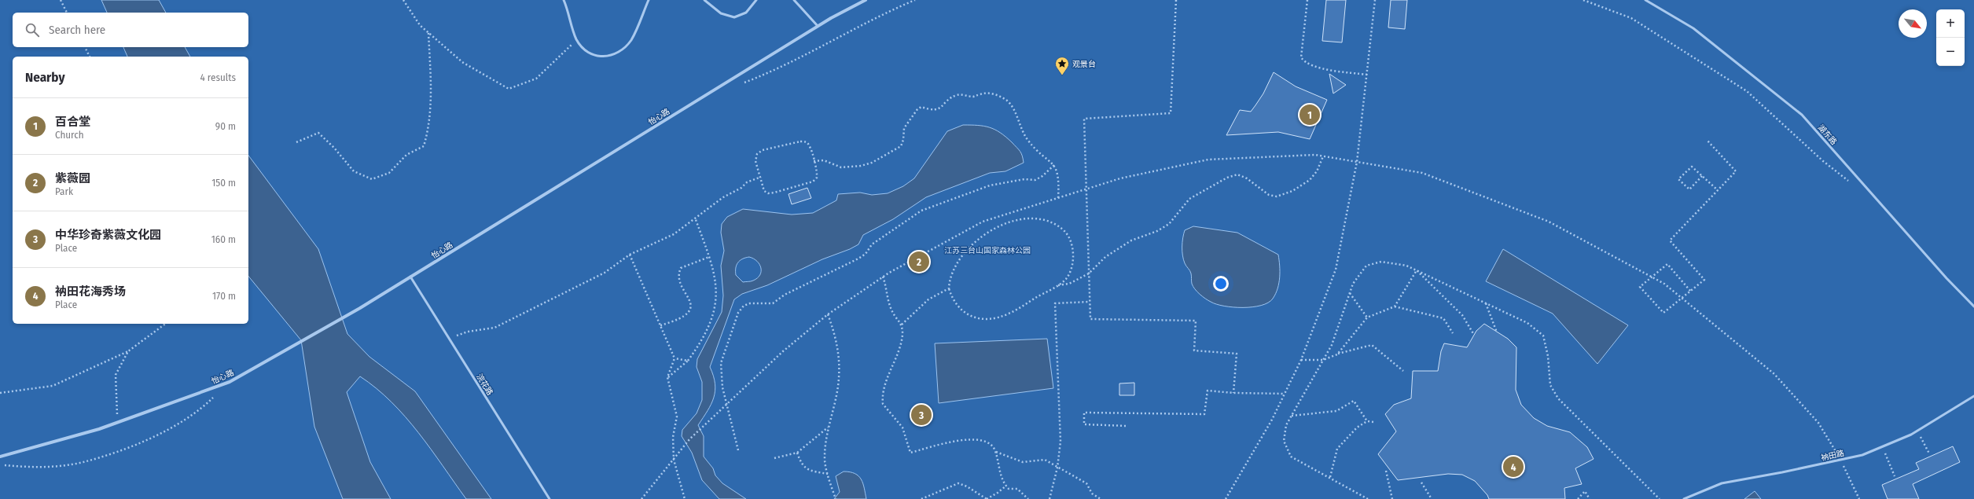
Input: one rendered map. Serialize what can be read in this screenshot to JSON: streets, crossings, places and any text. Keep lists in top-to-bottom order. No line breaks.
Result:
{"streets":{"street":["怡心路"],"lane":["湖东路","浣花路","衲田路"]},"crossings":[["怡心路","浣花路"]],"parks":["江苏三台山国家森林公园"],"places":{"place":["观景台"]},"north":"bottom right","page":{"map_buttons":["+","−"],"search":"Search here","heading":["Nearby","4 results"],"list":[{"mark":"1","name":"百合堂","note":"Church","value":"90 m"},{"mark":"2","name":"紫薇园","note":"Park","value":"150 m"},{"mark":"3","name":"中华珍奇紫薇文化园","note":"Place","value":"160 m"},{"mark":"4","name":"衲田花海秀场","note":"Place","value":"170 m"}],"pins":["1","2","3","4"]}}
